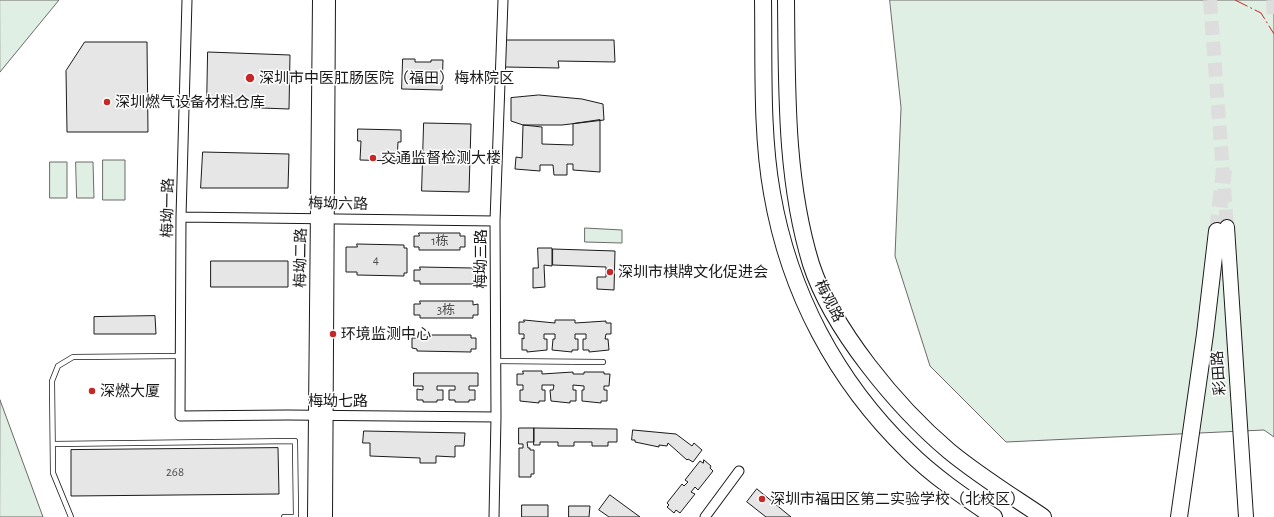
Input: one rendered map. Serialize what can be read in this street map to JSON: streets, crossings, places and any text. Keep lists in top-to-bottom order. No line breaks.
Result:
{"streets":{"highway":["梅观路"],"main road":["彩田路"],"street":["梅坳六路","梅坳一路","梅坳二路","梅坳三路","梅坳七路"]},"crossings":[["梅坳六路","梅坳一路"],["梅坳六路","梅坳二路"],["梅坳六路","梅坳三路"],["梅坳一路","梅坳七路"],["梅坳二路","梅坳七路"],["梅坳三路","梅坳七路"]],"places":["深圳市中医肛肠医院（福田）梅林院区","深圳燃气设备材料仓库","交通监督检测大楼","深圳市棋牌文化促进会","环境监测中心","深燃大厦","深圳市福田区第二实验学校（北校区）"],"house_numbers":["1栋","4","3栋","268"]}
